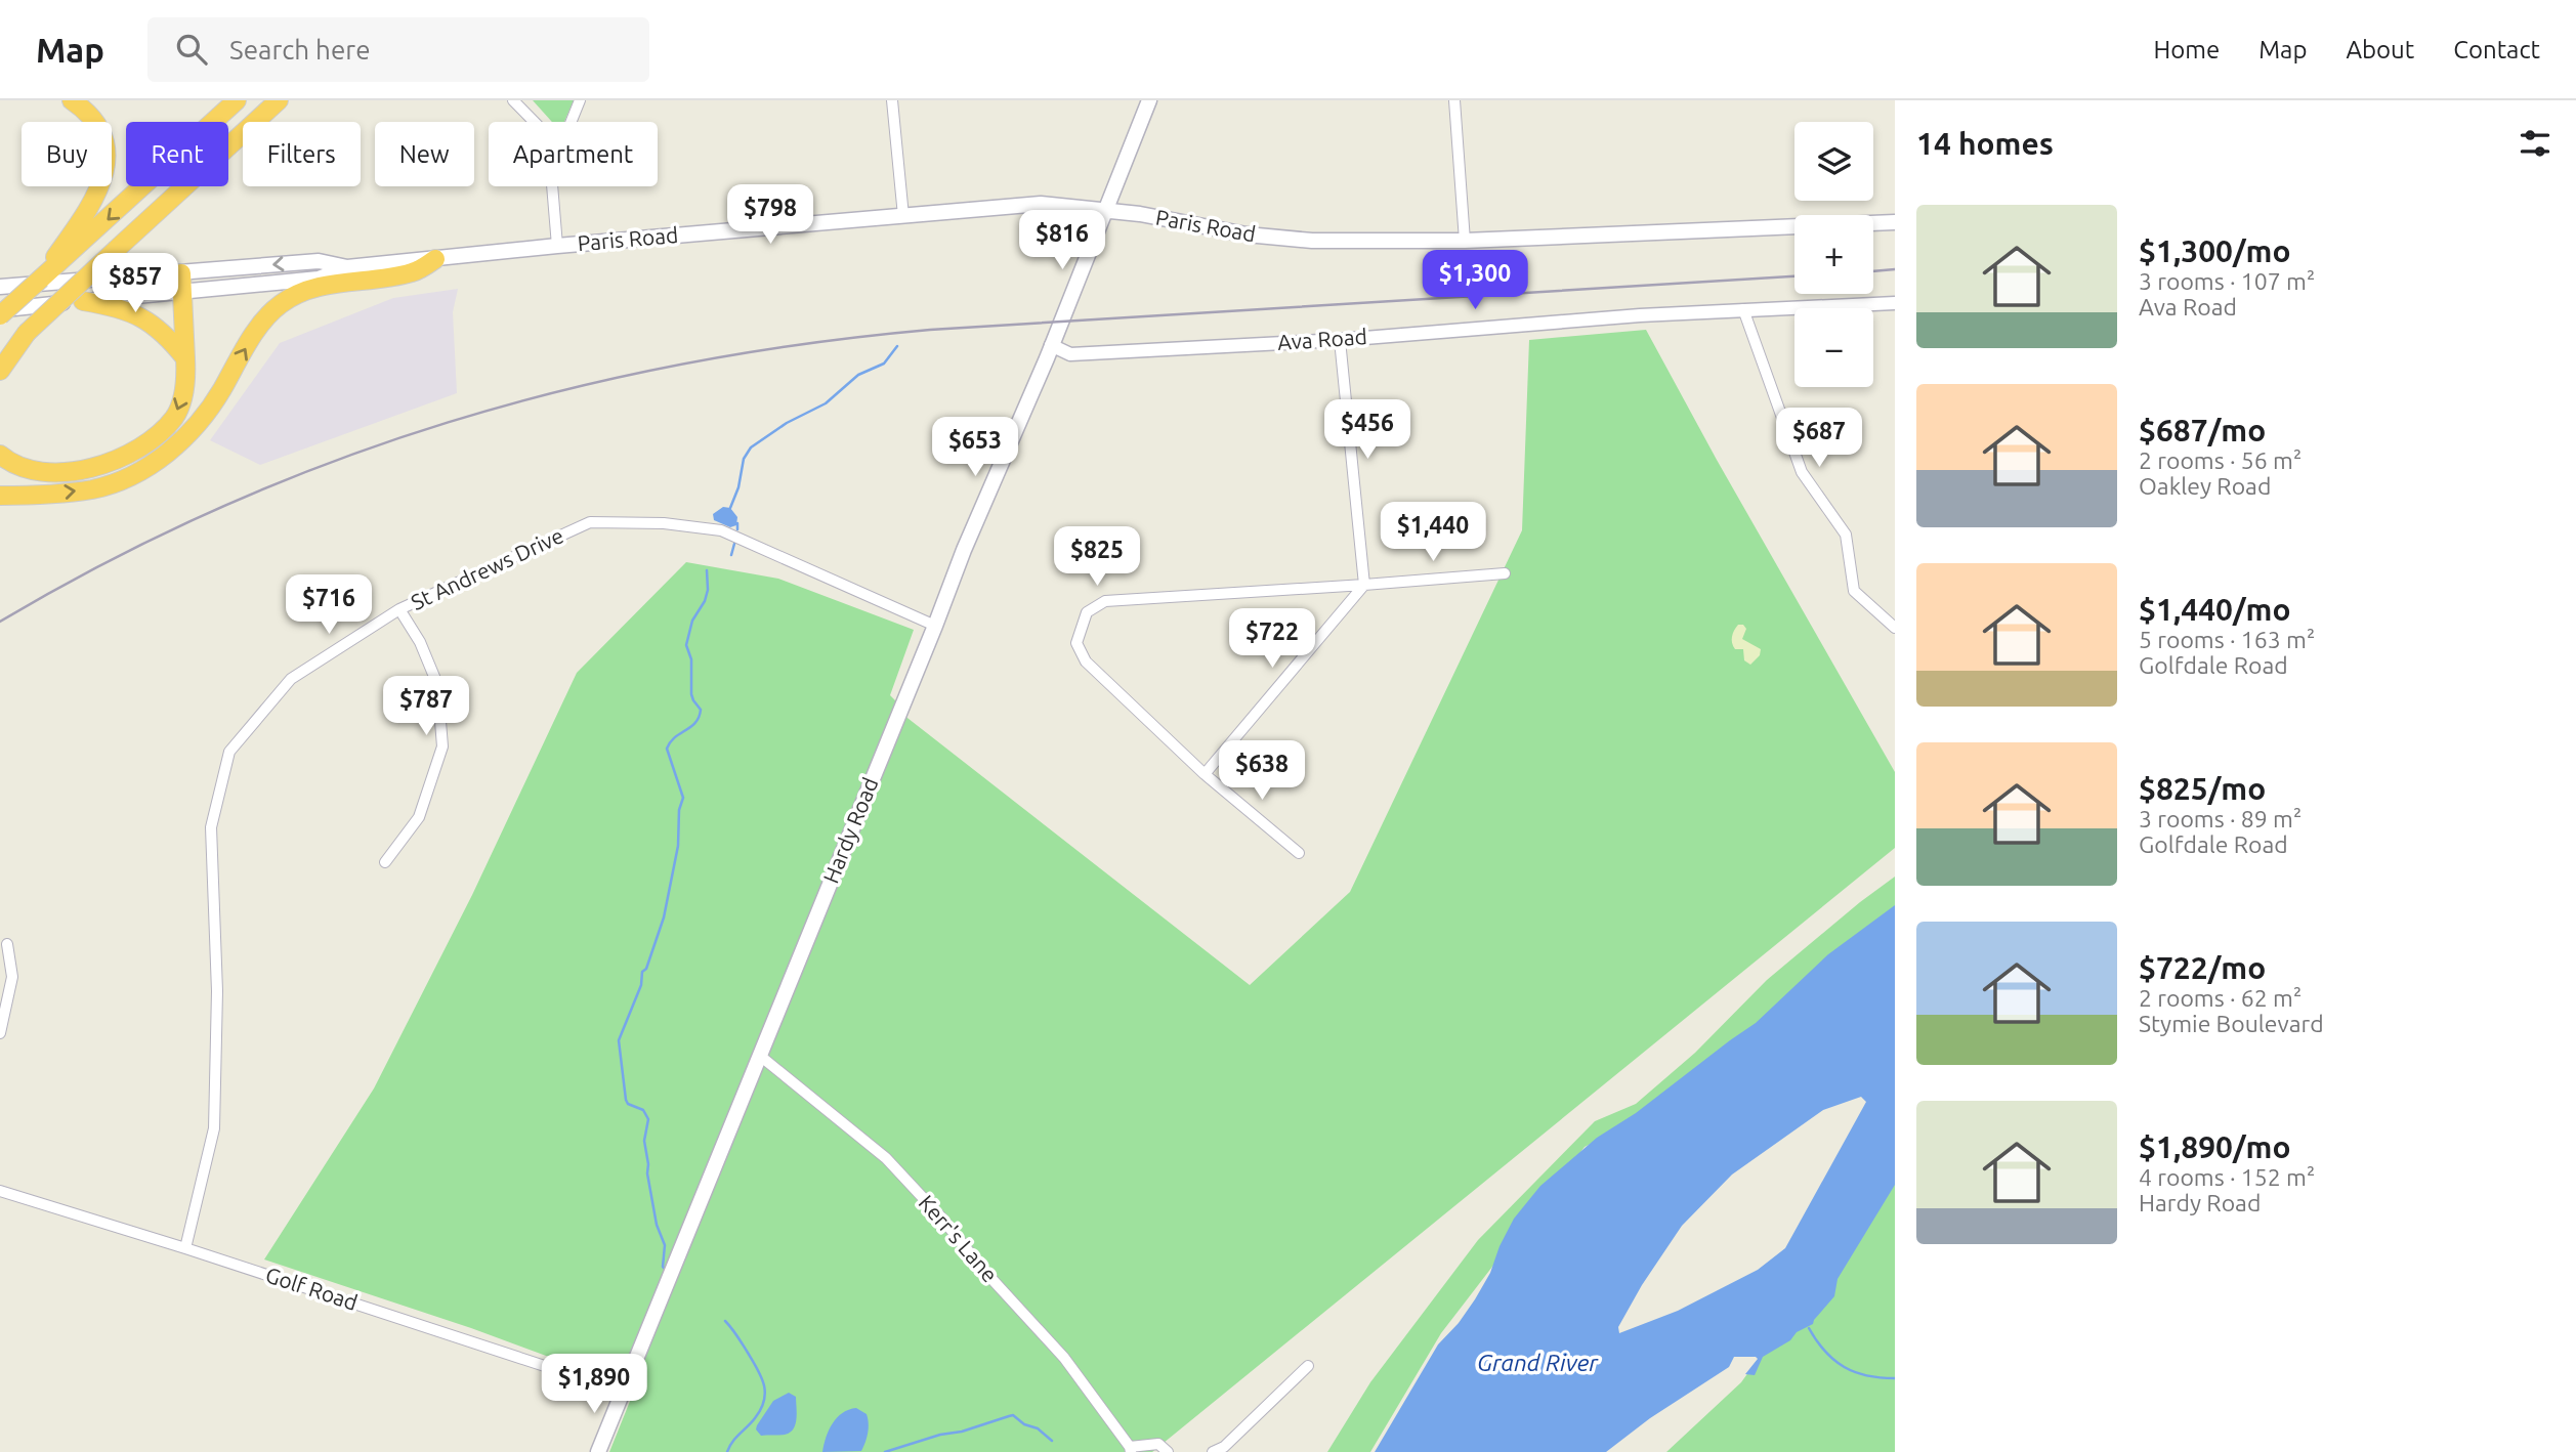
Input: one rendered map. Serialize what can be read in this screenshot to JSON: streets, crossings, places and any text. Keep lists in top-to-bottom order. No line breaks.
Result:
{"streets":{"main road":["Paris Road","Hardy Road"],"street":["Ava Road","St Andrews Drive","Kerr's Lane","Golf Road"]},"crossings":[["Paris Road","Hardy Road"],["Ava Road","Hardy Road"],["St Andrews Drive","Hardy Road"],["St Andrews Drive","Golf Road"],["Hardy Road","Kerr's Lane"],["Hardy Road","Golf Road"]],"water":["Grand River"],"page":{"header":"Map","search":"Search here","nav":["Home","Map","About","Contact"],"heading":"14 homes","map_buttons":["+","−"],"chip":["Buy","Rent","Filters","New","Apartment"],"price":["$798","$816","$1,300","$857","$456","$687","$653","$1,440","$825","$716","$722","$787","$638","$1,890"],"list":[{"name":"$1,300/mo","note":"3 rooms · 107 m² · Ava Road"},{"name":"$687/mo","note":"2 rooms · 56 m² · Oakley Road"},{"name":"$1,440/mo","note":"5 rooms · 163 m² · Golfdale Road"},{"name":"$825/mo","note":"3 rooms · 89 m² · Golfdale Road"},{"name":"$722/mo","note":"2 rooms · 62 m² · Stymie Boulevard"},{"name":"$1,890/mo","note":"4 rooms · 152 m² · Hardy Road"}]}}
